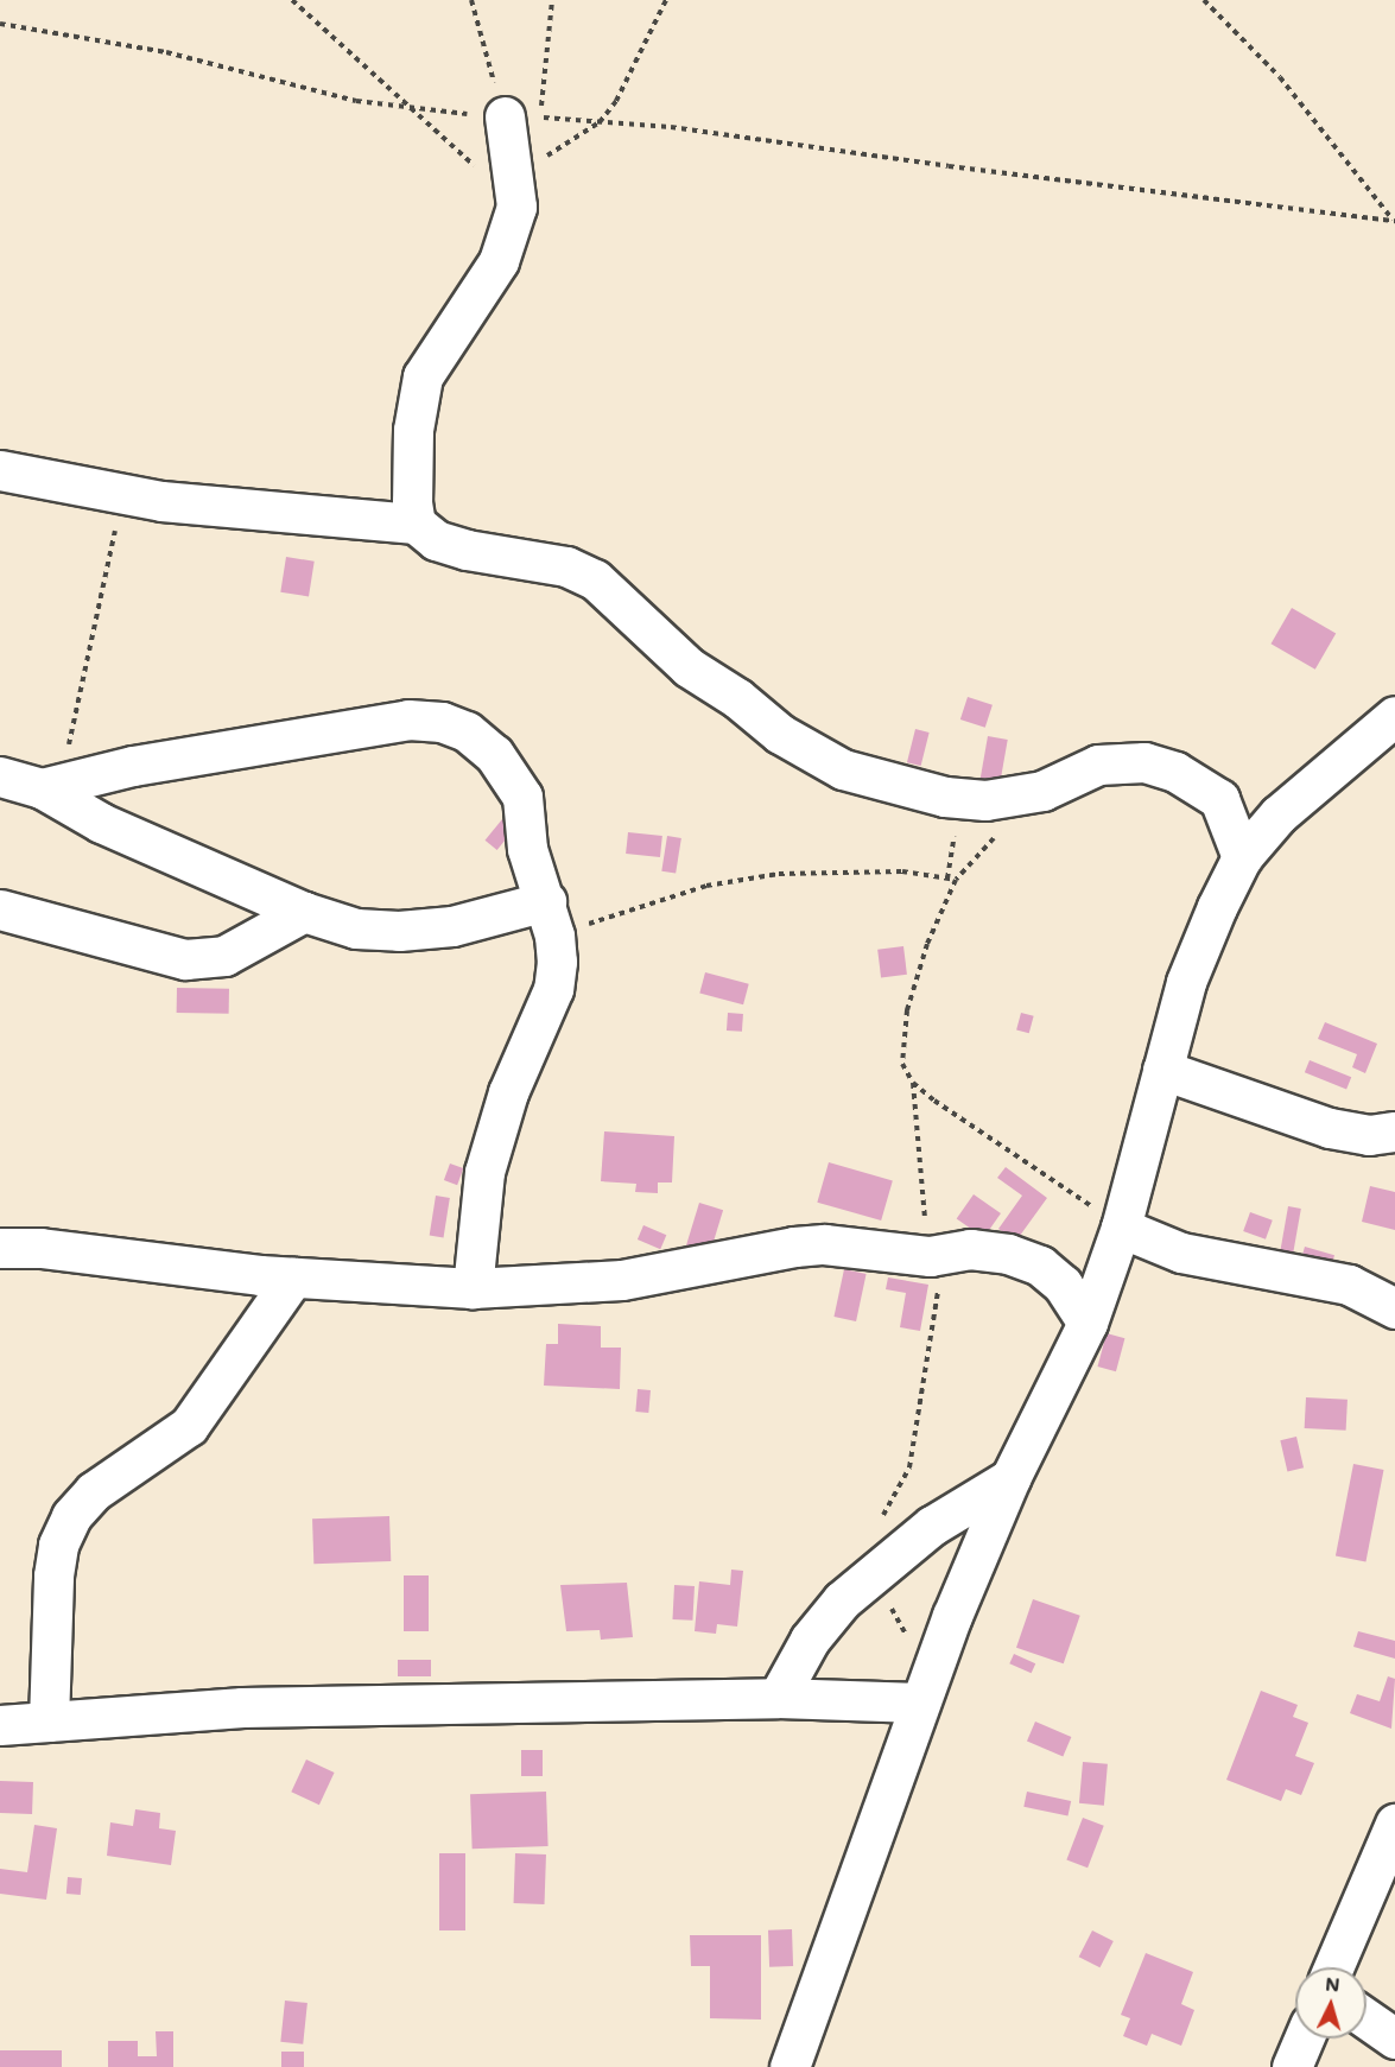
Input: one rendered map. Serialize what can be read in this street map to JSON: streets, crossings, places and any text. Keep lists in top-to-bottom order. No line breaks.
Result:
{"north":"top"}
